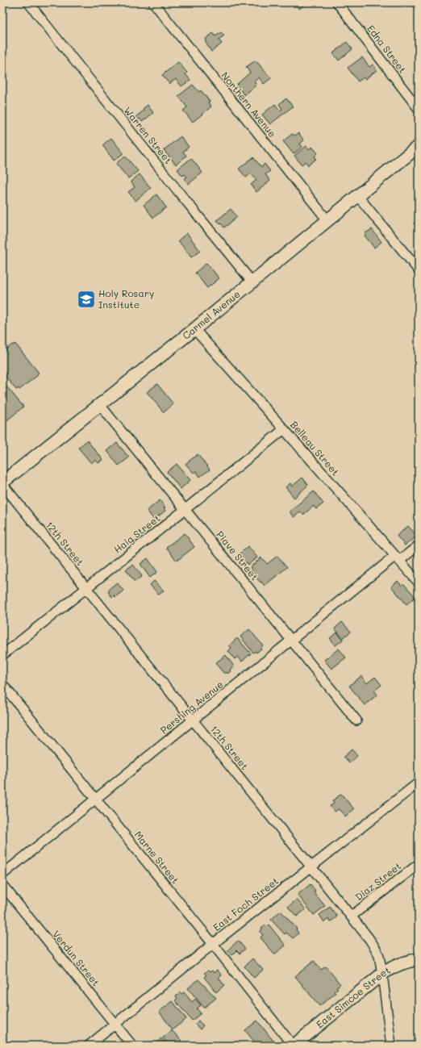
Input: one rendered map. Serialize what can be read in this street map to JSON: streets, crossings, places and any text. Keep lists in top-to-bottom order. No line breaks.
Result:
{"streets":{"main road":["Carmel Avenue","East Simcoe Street"],"street":["Edna Street","Northern Avenue","Warren Street","Belleau Street","Haig Street","12th Street","Piave Street","Pershing Avenue","Marne Street","Diaz Street","East Foch Street","Verdun Street"]},"crossings":[["Northern Avenue","Carmel Avenue"],["Warren Street","Carmel Avenue"],["Carmel Avenue","Belleau Street"],["Carmel Avenue","12th Street"],["Carmel Avenue","Piave Street"],["Belleau Street","Haig Street"],["Belleau Street","Pershing Avenue"],["Haig Street","12th Street"],["Haig Street","Piave Street"],["12th Street","Pershing Avenue"],["12th Street","Diaz Street"],["12th Street","East Foch Street"],["12th Street","East Simcoe Street"],["Piave Street","Pershing Avenue"],["Pershing Avenue","Marne Street"],["Marne Street","East Foch Street"],["Marne Street","East Simcoe Street"],["East Foch Street","Verdun Street"]],"places":{"school or university":["Holy Rosary Institute"]}}
